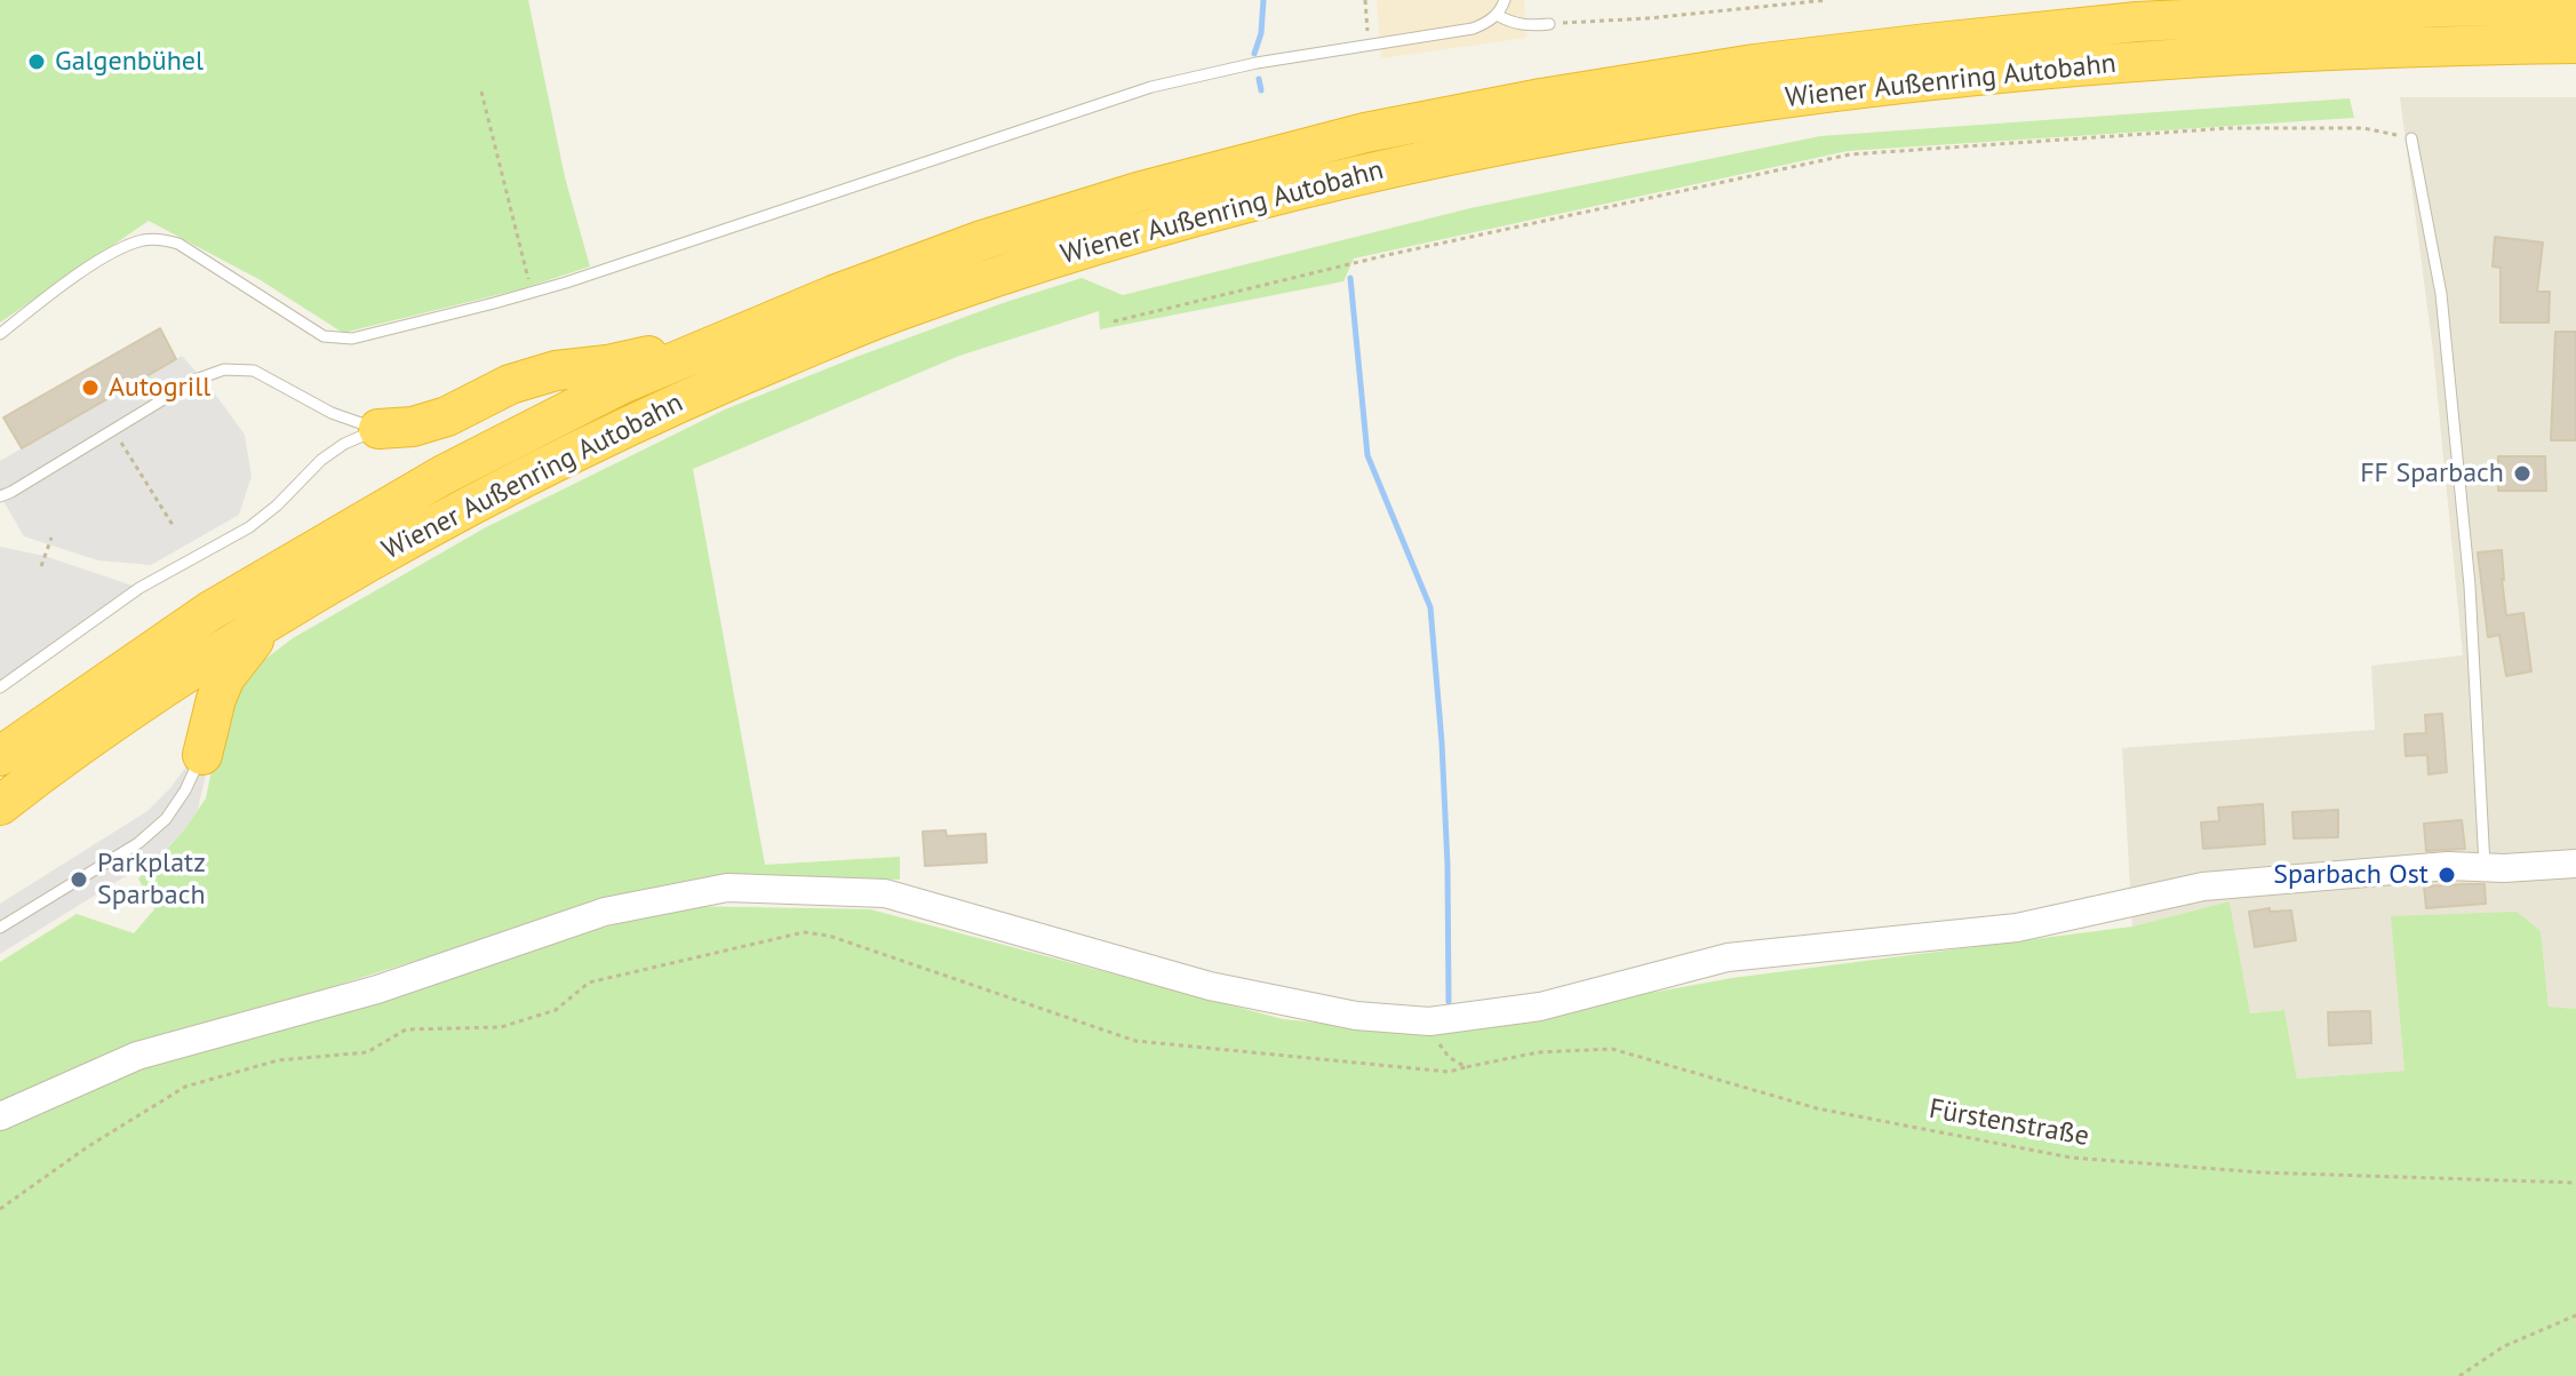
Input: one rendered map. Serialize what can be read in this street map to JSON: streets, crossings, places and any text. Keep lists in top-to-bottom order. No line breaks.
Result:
{"streets":{"highway":["Wiener Außenring Autobahn"],"path":["Fürstenstraße"]},"places":["Galgenbühel","Autogrill","FF Sparbach","Sparbach Ost","Parkplatz Sparbach"]}
